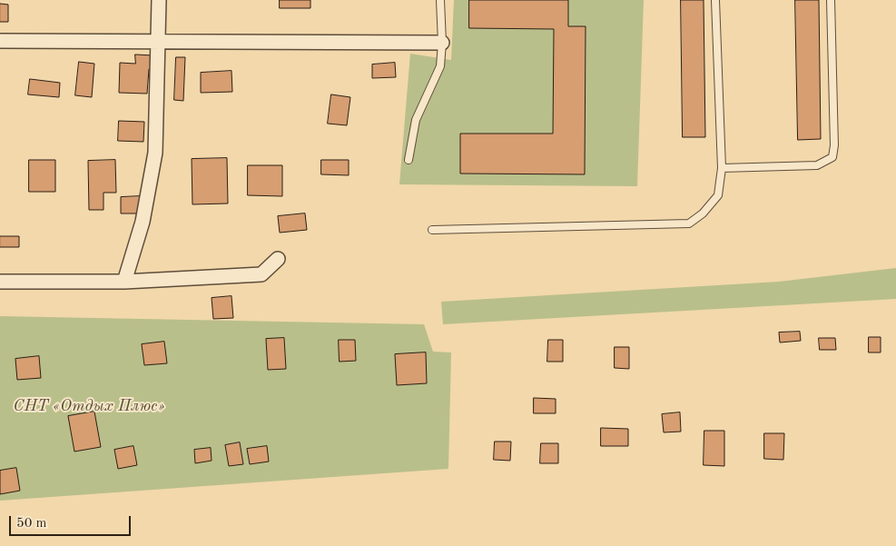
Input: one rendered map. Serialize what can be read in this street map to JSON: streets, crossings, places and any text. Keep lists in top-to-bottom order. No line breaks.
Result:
{"parks":["СНТ «Отдых Плюс»"],"scale_bar":"50 m"}
